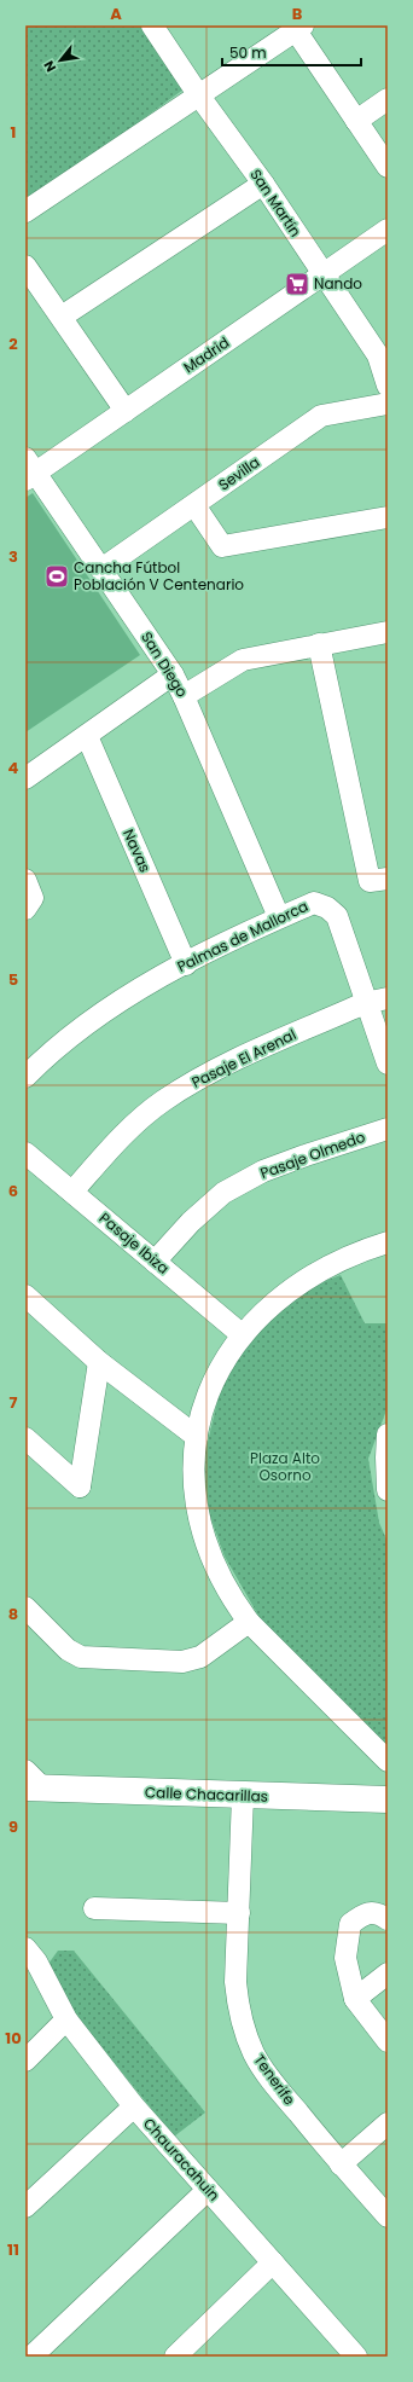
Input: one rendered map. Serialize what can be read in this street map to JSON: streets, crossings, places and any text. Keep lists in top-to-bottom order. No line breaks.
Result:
{"streets":{"street":["San Martín","Madrid","Sevilla","San Diego","Navas","Palmas de Mallorca","Pasaje El Arenal","Pasaje Olmedo","Pasaje Ibiza","Calle Chacarillas","Tenerife","Chauracahuin"]},"crossings":[["San Martín","Madrid"],["Madrid","San Diego"],["Sevilla","San Diego"],["San Diego","Palmas de Mallorca"],["Navas","Palmas de Mallorca"],["Palmas de Mallorca","Pasaje El Arenal"],["Pasaje El Arenal","Pasaje Ibiza"],["Pasaje Olmedo","Pasaje Ibiza"],["Calle Chacarillas","Tenerife"]],"parks":["Plaza Alto Osorno"],"places":{"supermarket":["Nando"],"sports":["Cancha Fútbol Población V Centenario"]},"scale_bar":"50 m","north":"bottom left","grid":{"columns":["A","B"],"rows":["1","2","3","4","5","6","7","8","9","10","11"]}}
